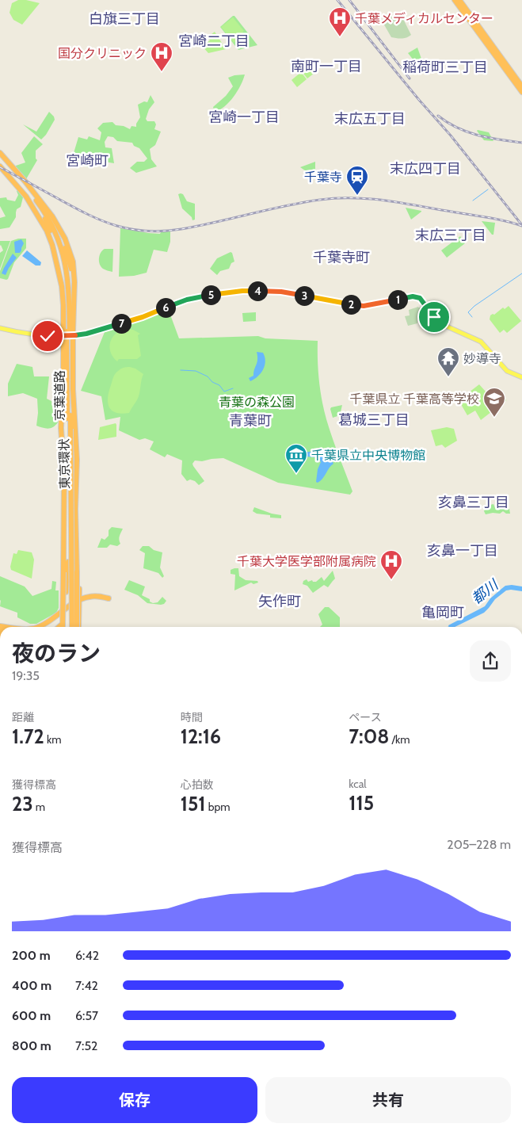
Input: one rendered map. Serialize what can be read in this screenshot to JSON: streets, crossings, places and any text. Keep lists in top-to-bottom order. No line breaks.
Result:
{"streets":{"highway":["京葉道路","東京環状"]},"districts":["白旗三丁目","宮崎二丁目","南町一丁目","稲荷町三丁目","宮崎一丁目","末広五丁目","宮崎町","末広四丁目","末広三丁目","千葉寺町","葛城三丁目","青葉町","亥鼻三丁目","亥鼻一丁目","矢作町","亀岡町"],"water":["都川"],"parks":["青葉の森公園"],"places":{"hospital":["千葉メディカルセンター","国分クリニック","千葉大学医学部附属病院"],"station":["千葉寺"],"temple":["妙導寺"],"school or university":["千葉県立 千葉高等学校"],"museum":["千葉県立中央博物館"]},"page":{"pins":["4","5","3","1","2","6","7"],"heading":["夜のラン","19:35"],"stats":[["距離","1.72 km"],["時間","12:16"],["ペース","7:08 /km"],["獲得標高","23 m"],["心拍数","151 bpm"],["kcal","115"]],"chart":["獲得標高","205–228 m"],"list":[{"name":"200 m","note":"6:42"},{"name":"400 m","note":"7:42"},{"name":"600 m","note":"6:57"},{"name":"800 m","note":"7:52"}],"buttons":["保存","共有"]}}
